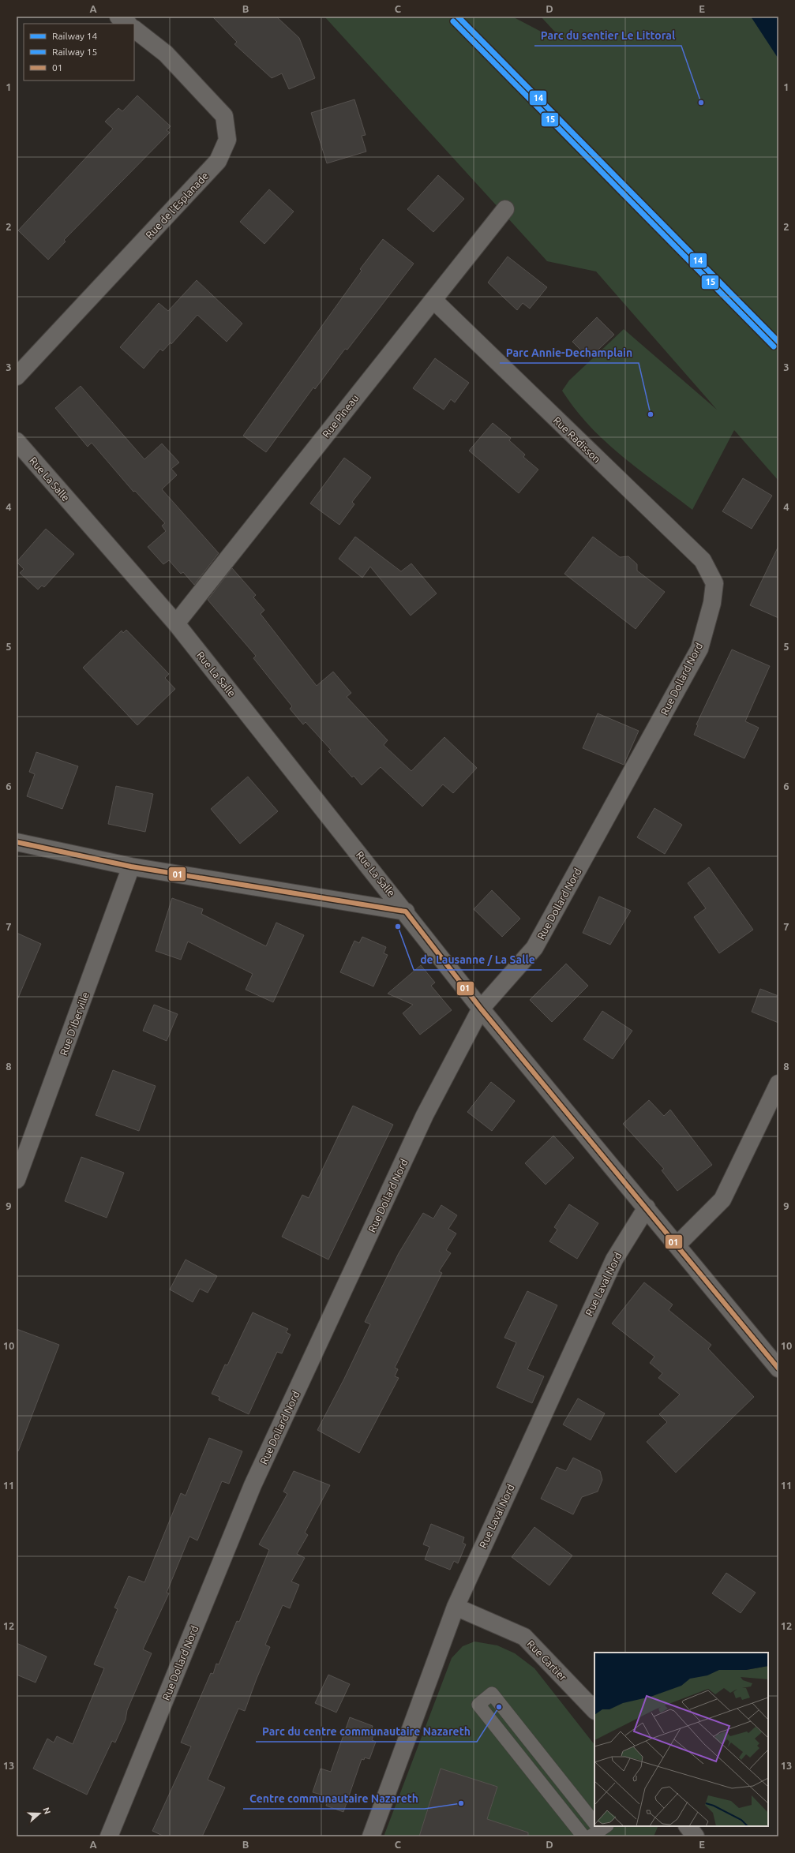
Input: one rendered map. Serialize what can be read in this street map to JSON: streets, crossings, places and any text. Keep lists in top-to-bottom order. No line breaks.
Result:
{"streets":{"street":["Rue de l'Esplanade","Rue Pineau","Rue Radisson","Rue La Salle","Rue Dollard Nord","Rue D'Iberville","Rue Laval Nord","Rue Cartier"]},"crossings":[["Rue Pineau","Rue Radisson"],["Rue Pineau","Rue La Salle"],["Rue Radisson","Rue Dollard Nord"],["Rue La Salle","Rue Dollard Nord"],["Rue La Salle","Rue Laval Nord"],["Rue Laval Nord","Rue Cartier"]],"places":["Parc du sentier Le Littoral","Parc Annie-Dechamplain","de Lausanne / La Salle","Parc du centre communautaire Nazareth","Centre communautaire Nazareth"],"lines":["rail line 14","rail line 15","transit line 01"],"legend":["Railway 14","Railway 15","01"],"north":"right","grid":{"columns":["A","B","C","D","E"],"rows":["1","2","3","4","5","6","7","8","9","10","11","12","13"]}}
